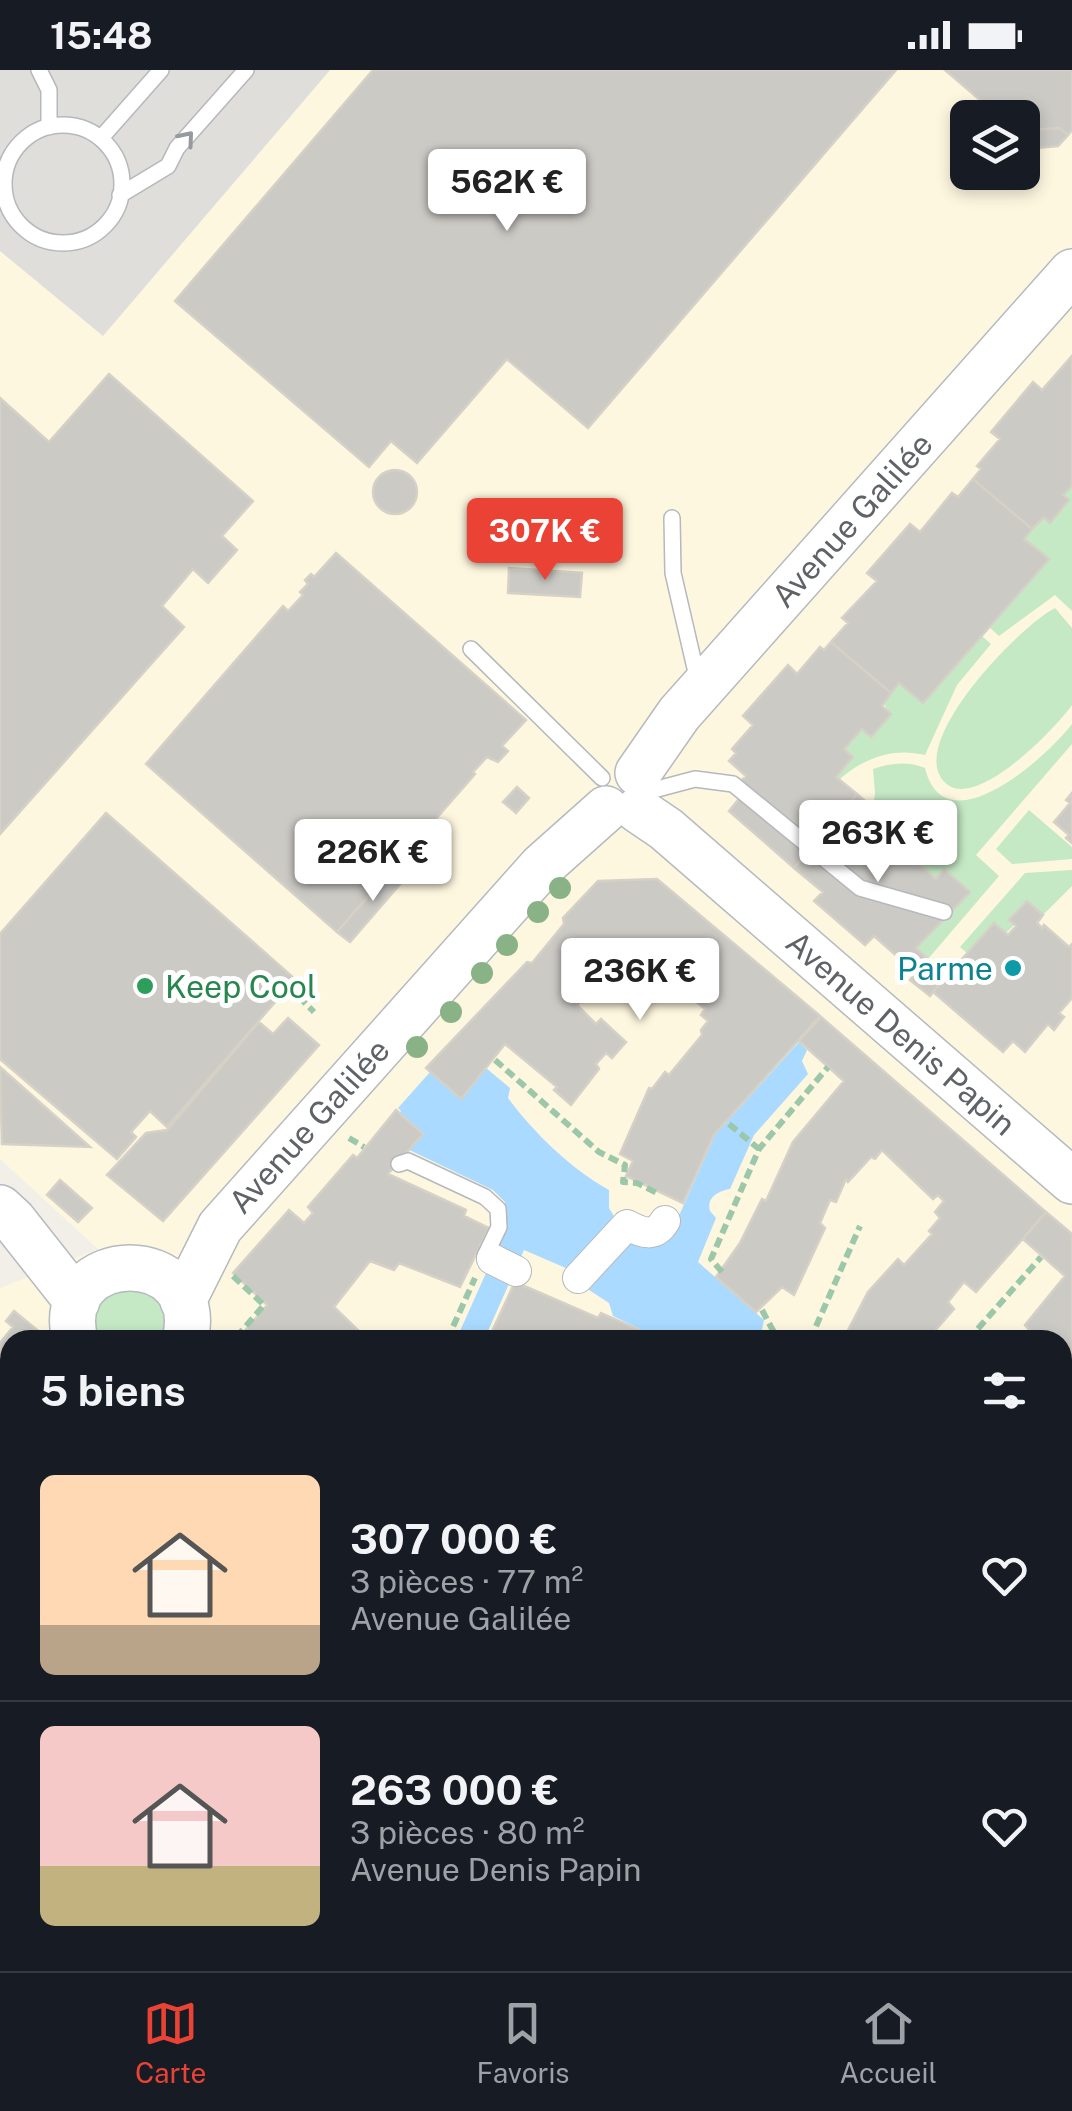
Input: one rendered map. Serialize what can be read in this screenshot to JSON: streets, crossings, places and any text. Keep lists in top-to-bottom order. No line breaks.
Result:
{"streets":{"main road":["Avenue Galilée","Avenue Denis Papin"]},"crossings":[["Avenue Galilée","Avenue Denis Papin"]],"places":["Parme","Keep Cool"],"page":{"status":"15:48","price":["562K €","307K €","263K €","226K €","236K €"],"heading":"5 biens","list":[{"name":"307 000 €","note":"3 pièces · 77 m² · Avenue Galilée"},{"name":"263 000 €","note":"3 pièces · 80 m² · Avenue Denis Papin"}],"tabs":["Carte","Favoris","Accueil"]}}
